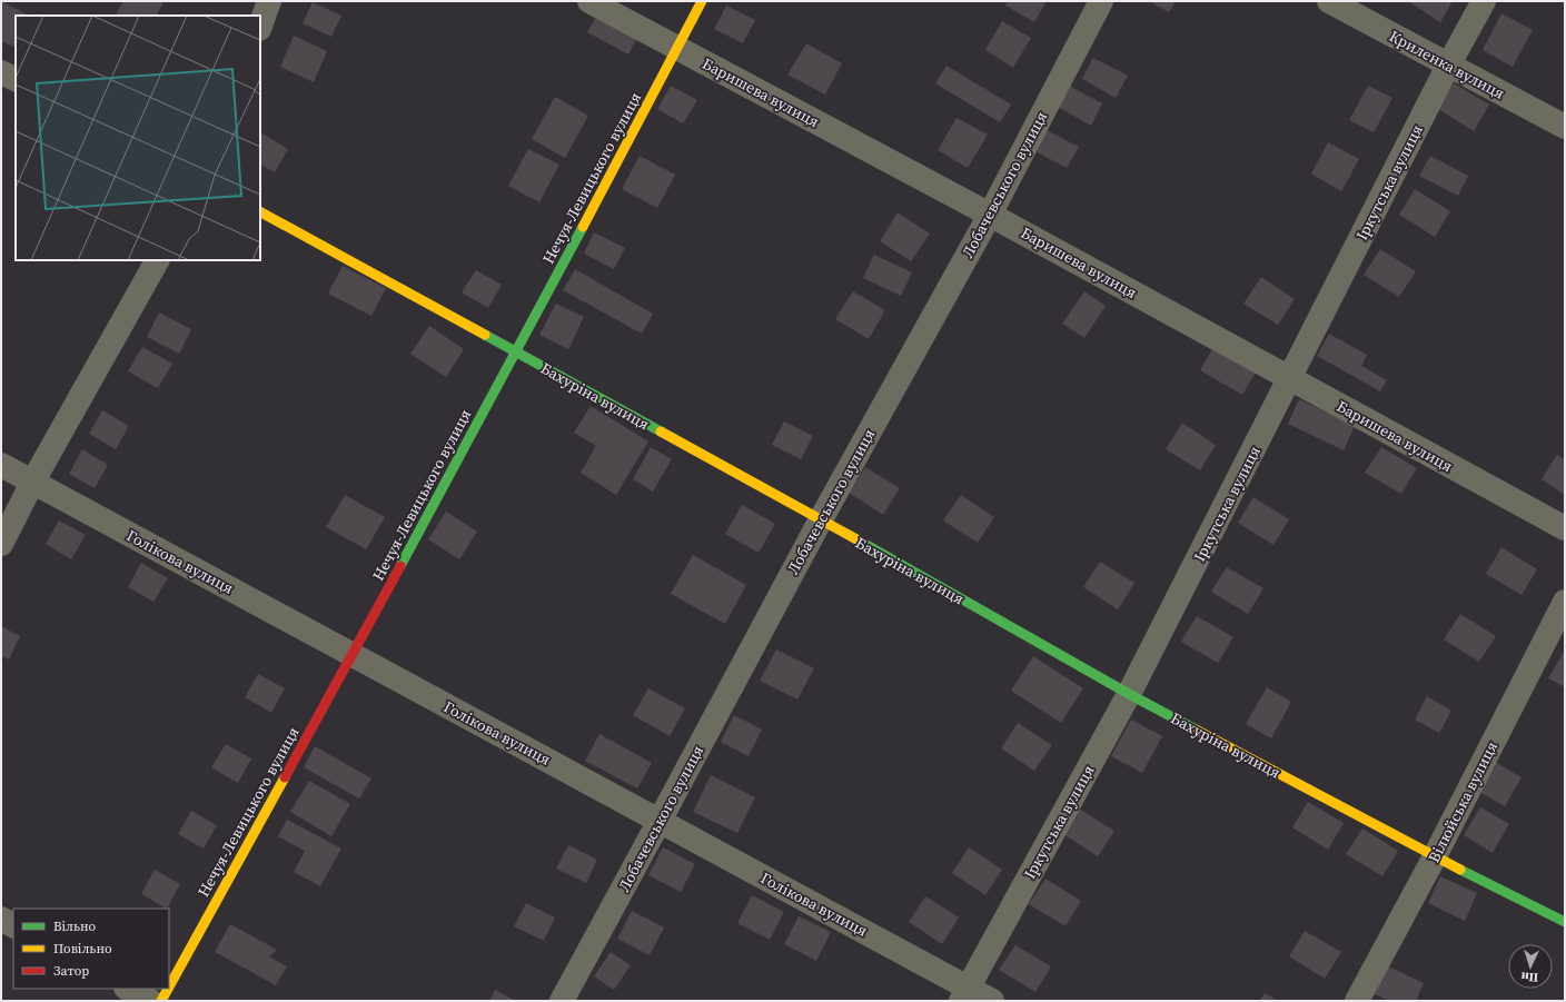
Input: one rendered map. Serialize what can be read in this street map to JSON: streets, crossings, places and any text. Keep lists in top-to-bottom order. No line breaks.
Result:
{"streets":{"street":["Криленка вулиця","Баришева вулиця","Нечуя-Левицького вулиця","Іркутська вулиця","Лобачевського вулиця","Бахуріна вулиця","Голікова вулиця","Вілюйська вулиця"]},"crossings":[["Криленка вулиця","Іркутська вулиця"],["Баришева вулиця","Нечуя-Левицького вулиця"],["Баришева вулиця","Іркутська вулиця"],["Баришева вулиця","Лобачевського вулиця"],["Нечуя-Левицького вулиця","Бахуріна вулиця"],["Нечуя-Левицького вулиця","Голікова вулиця"],["Іркутська вулиця","Бахуріна вулиця"],["Іркутська вулиця","Голікова вулиця"],["Лобачевського вулиця","Бахуріна вулиця"],["Лобачевського вулиця","Голікова вулиця"],["Бахуріна вулиця","Вілюйська вулиця"]],"legend":["Вільно","Повільно","Затор"],"north":"bottom"}
